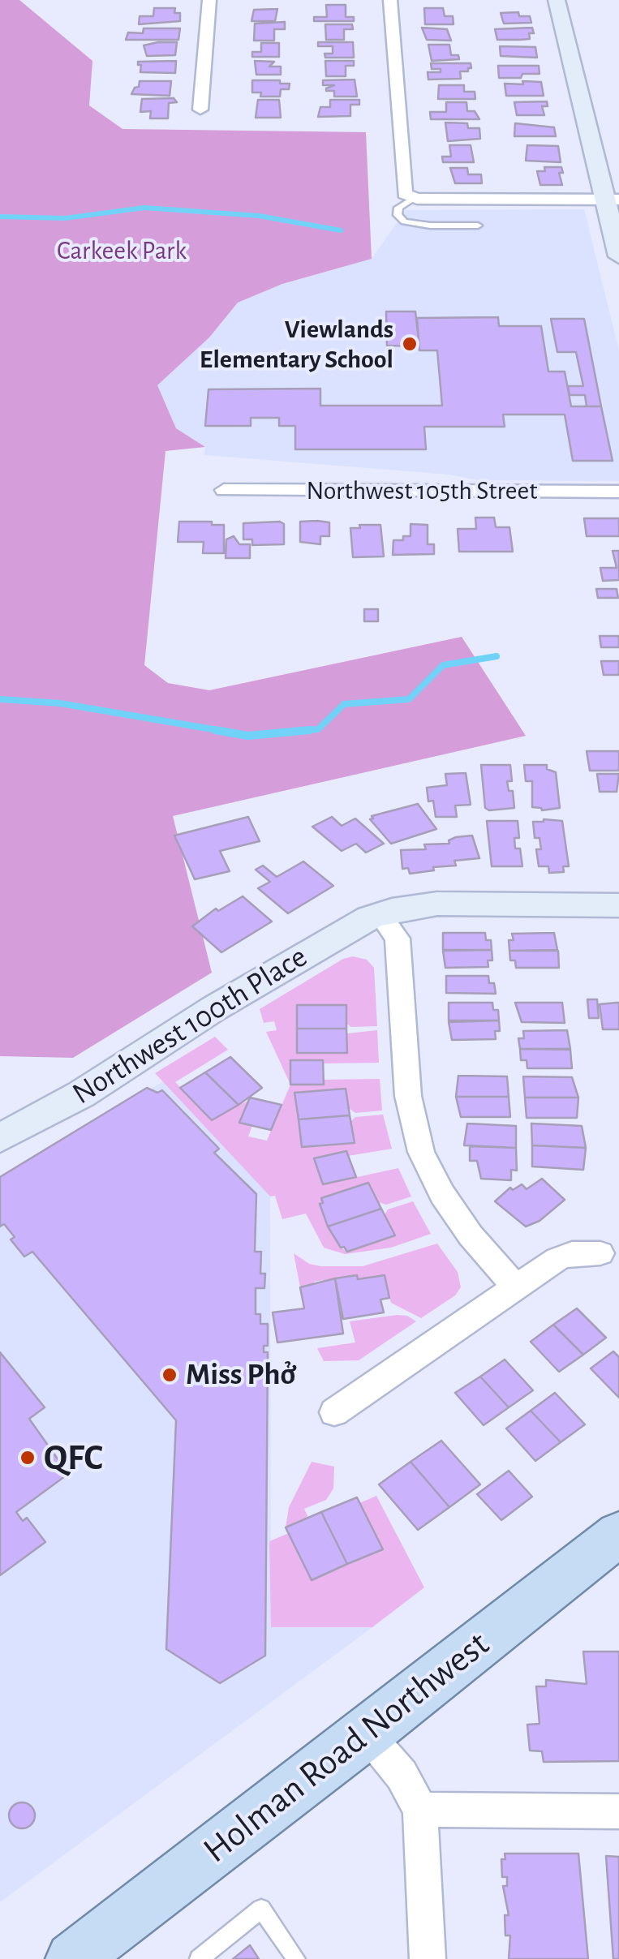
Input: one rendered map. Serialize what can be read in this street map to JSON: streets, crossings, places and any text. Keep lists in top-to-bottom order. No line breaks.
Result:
{"streets":{"main road":["Holman Road Northwest"],"street":["Northwest 105th Street","Northwest 100th Place"]},"parks":["Carkeek Park"],"places":["Viewlands Elementary School","Miss Phở","QFC"]}
